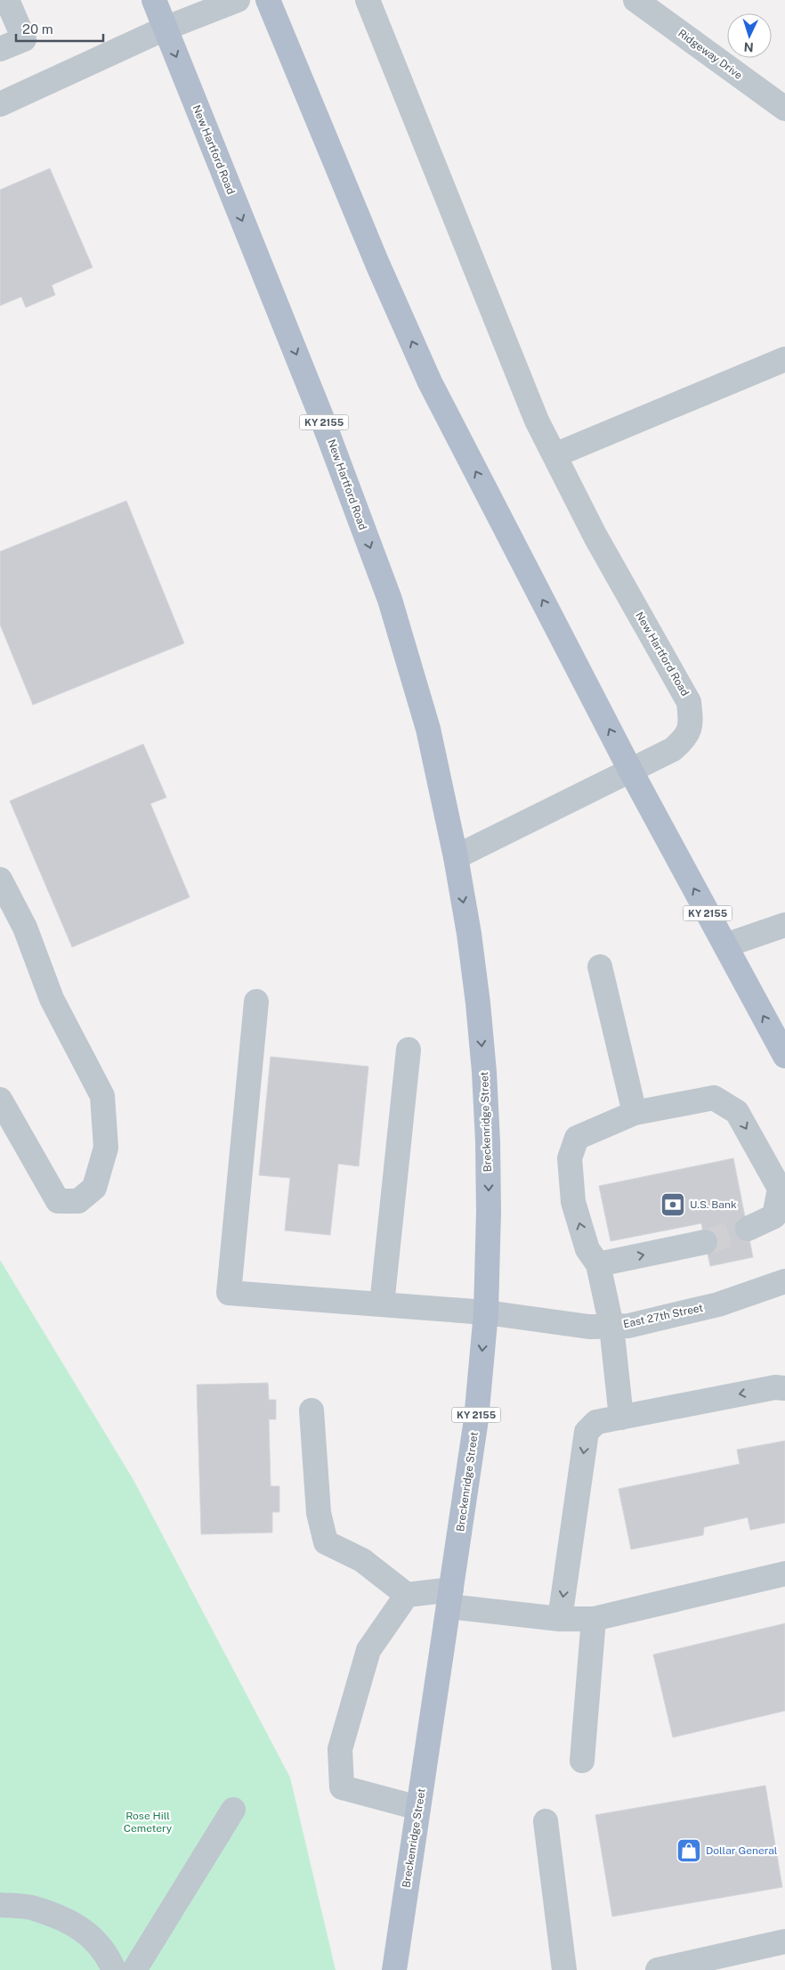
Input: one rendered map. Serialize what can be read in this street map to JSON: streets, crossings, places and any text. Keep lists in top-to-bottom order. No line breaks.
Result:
{"streets":{"main road":["New Hartford Road","KY 2155","Breckenridge Street"],"street":["Ridgeway Drive","East 27th Street"]},"crossings":[["New Hartford Road","KY 2155"],["New Hartford Road","Breckenridge Street"],["Breckenridge Street","East 27th Street"]],"one_way":["Breckenridge Street"],"parks":["Rose Hill Cemetery"],"places":{"bank":["U.S. Bank"],"shop":["Dollar General"]},"scale_bar":"20 m","north":"bottom"}
